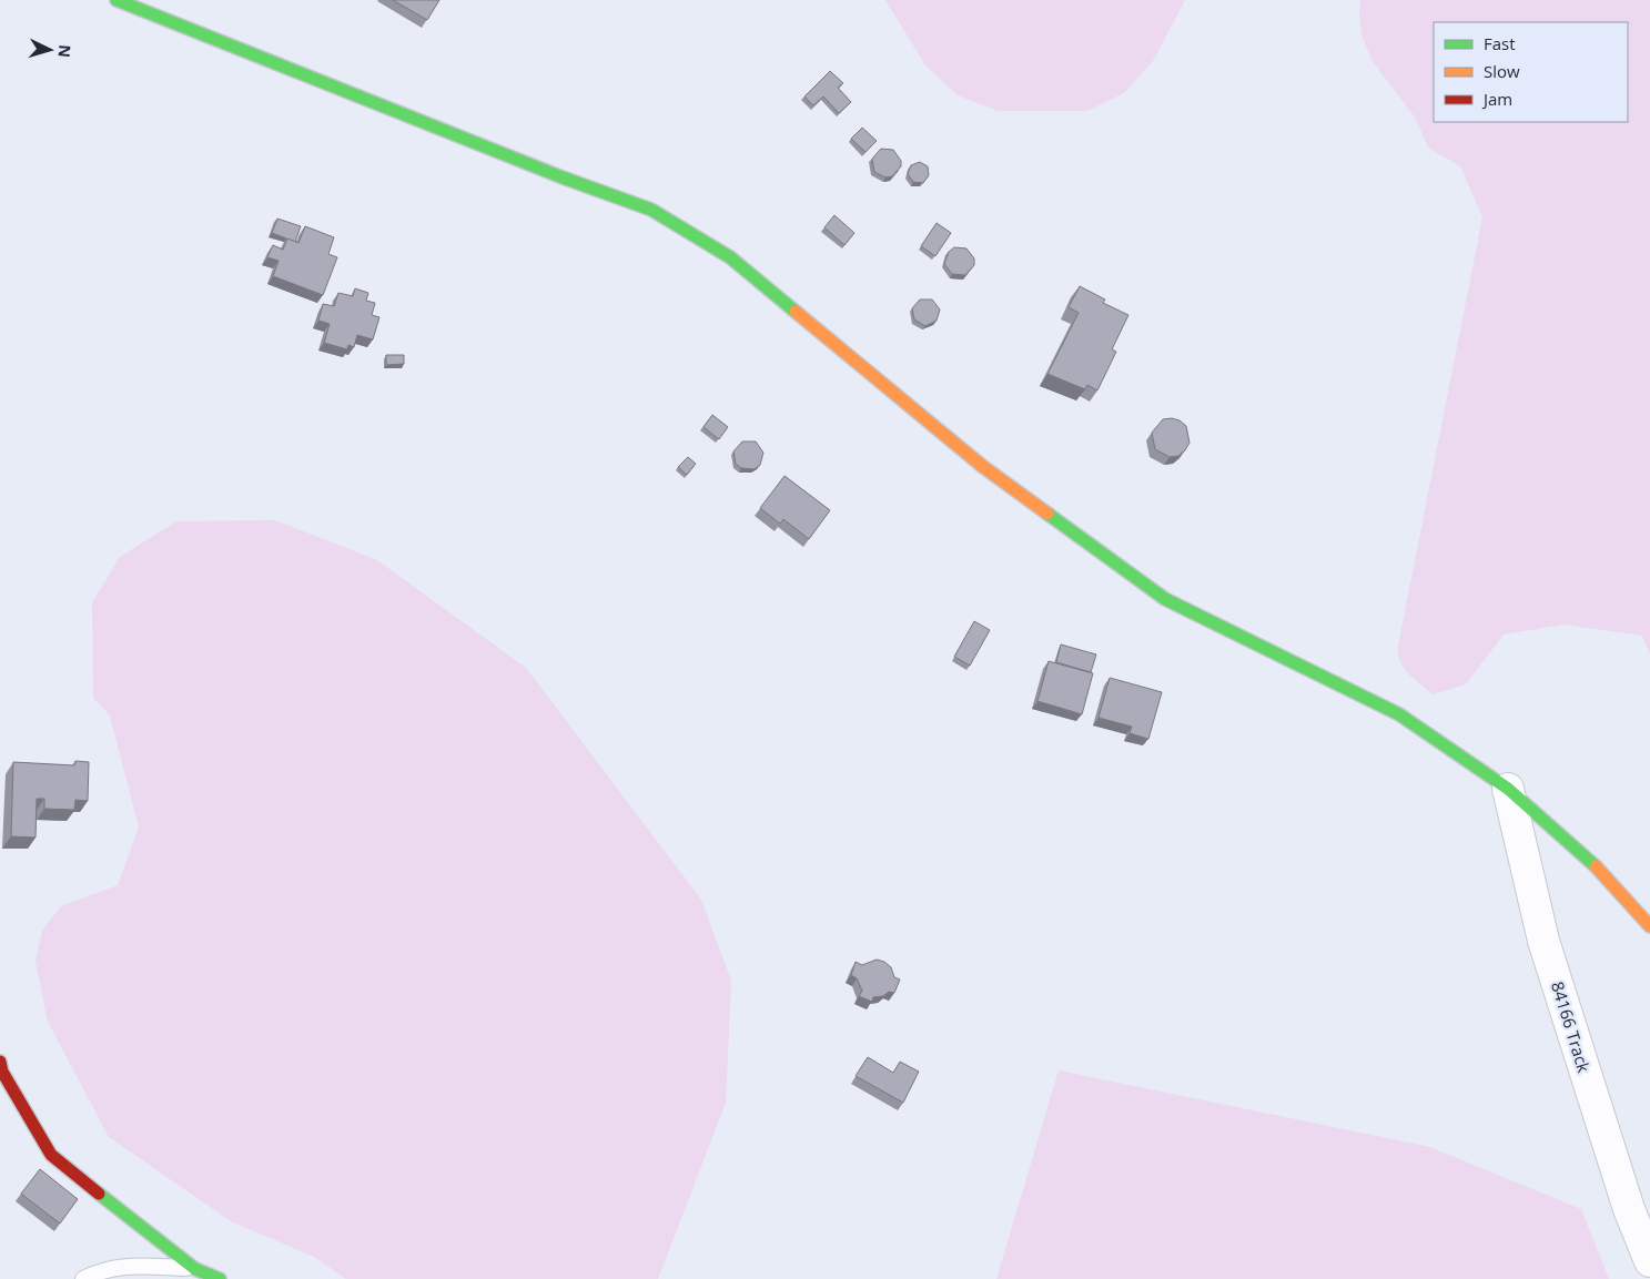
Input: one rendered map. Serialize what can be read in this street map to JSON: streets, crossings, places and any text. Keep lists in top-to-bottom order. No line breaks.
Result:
{"streets":{"street":["84166 Track"]},"legend":["Fast","Slow","Jam"],"north":"right"}
